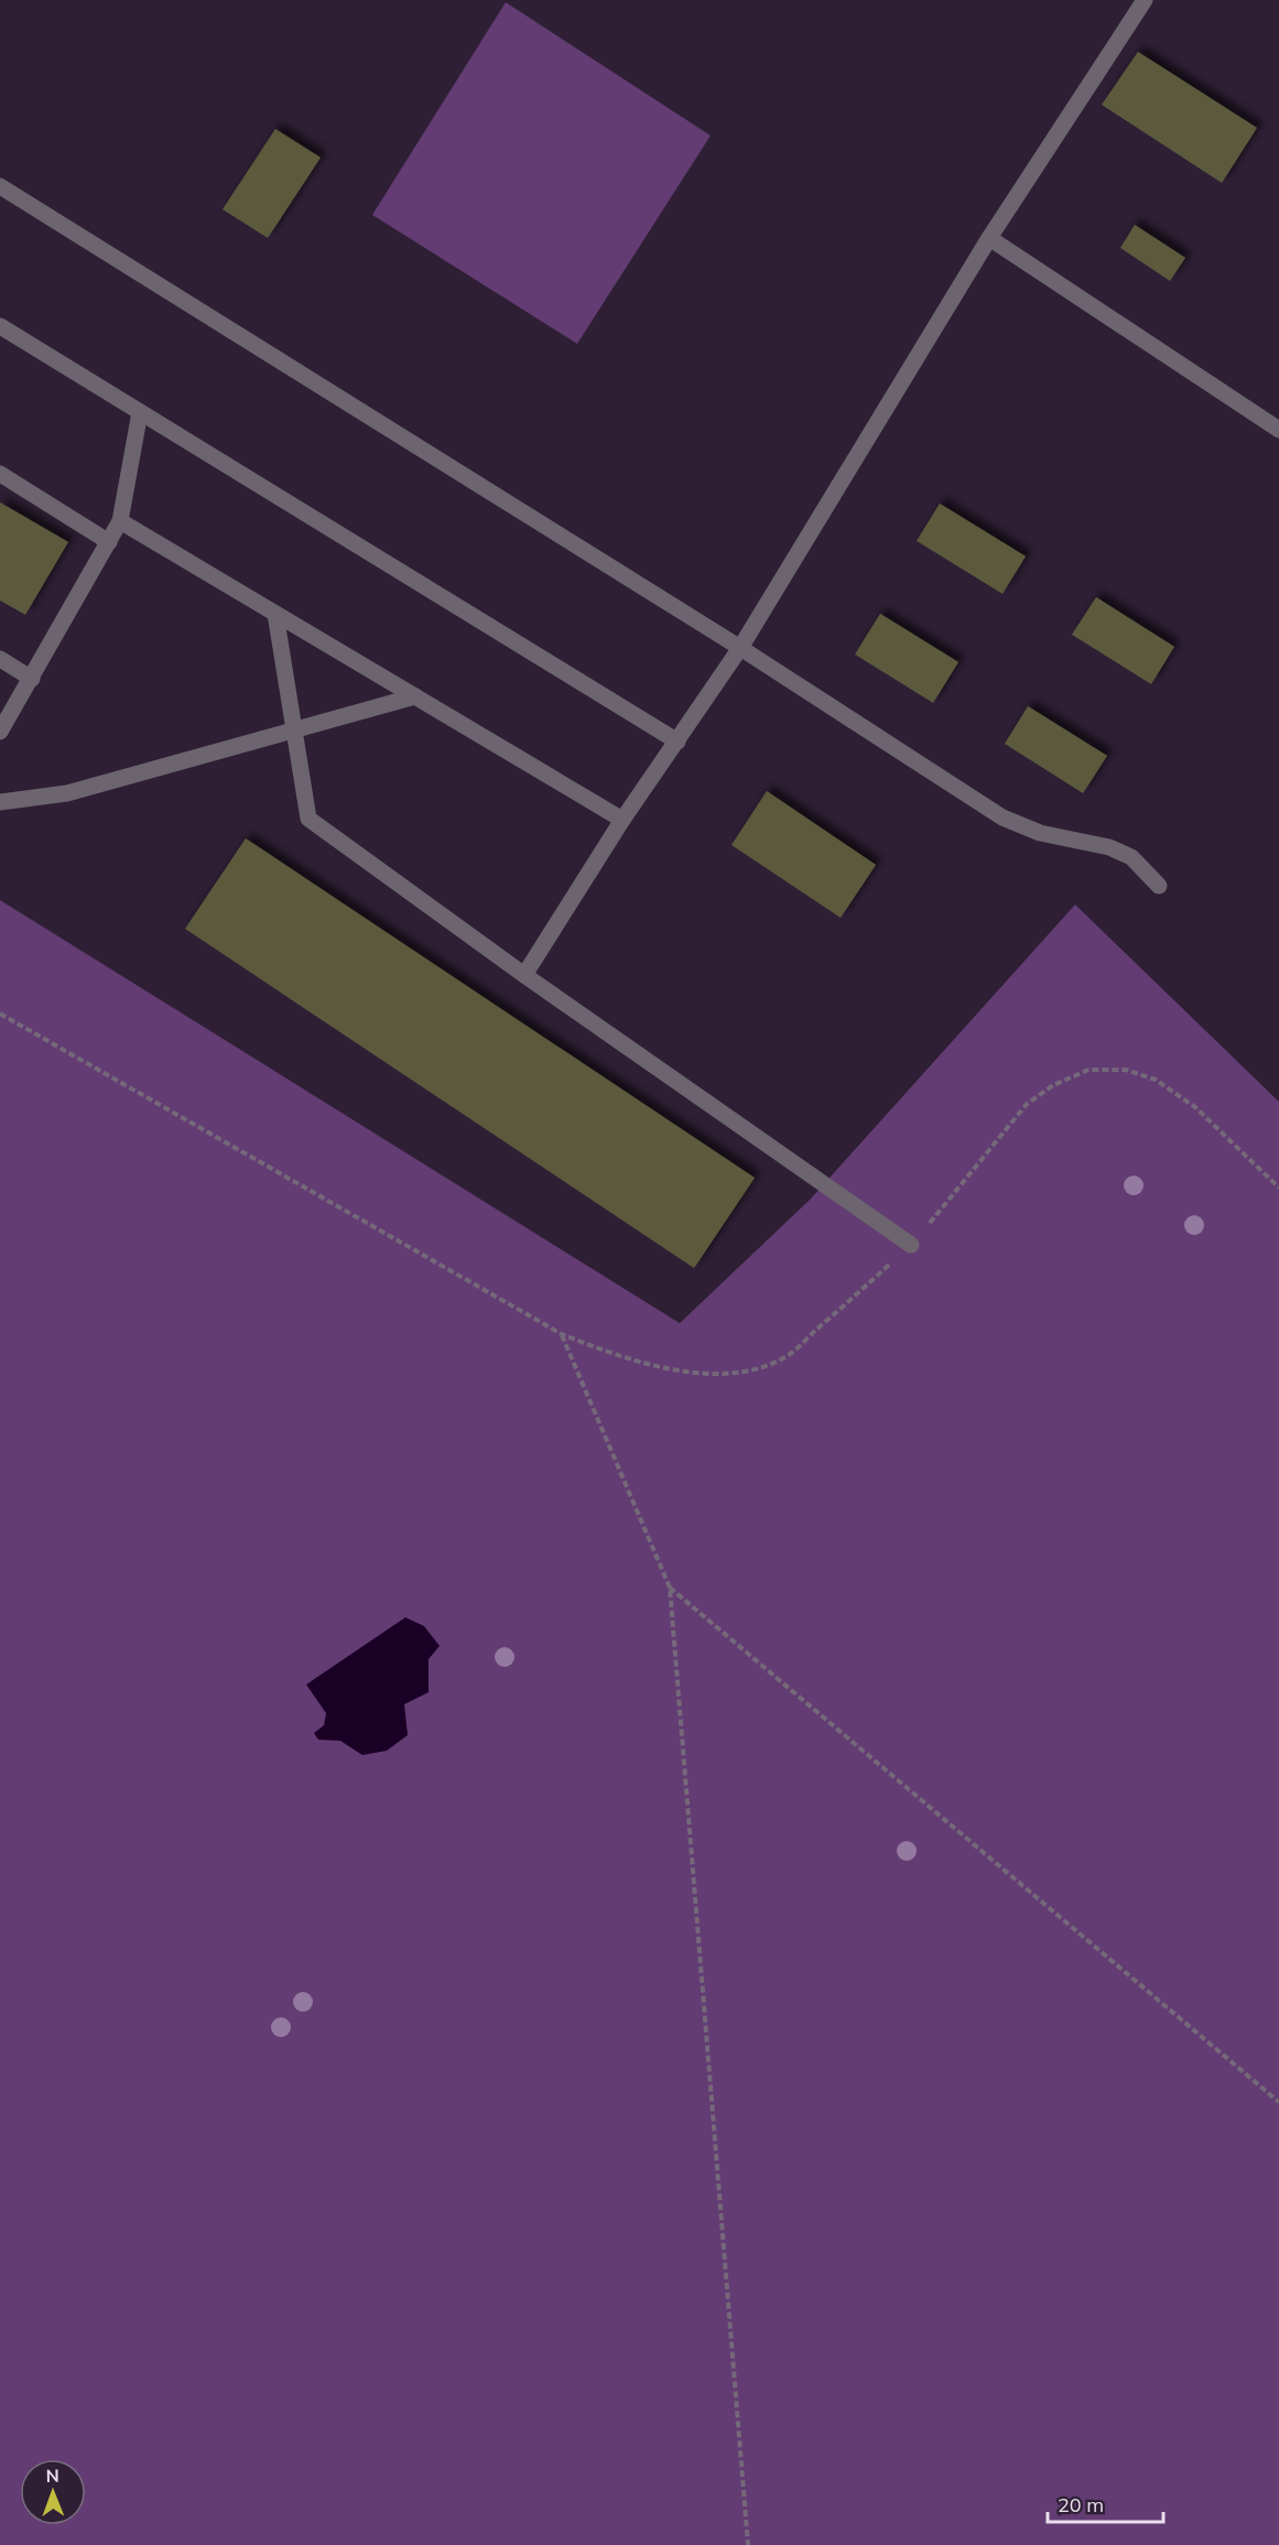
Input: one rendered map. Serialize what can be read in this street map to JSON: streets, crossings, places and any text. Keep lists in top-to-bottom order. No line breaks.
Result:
{"scale_bar":"20 m","north":"top"}
